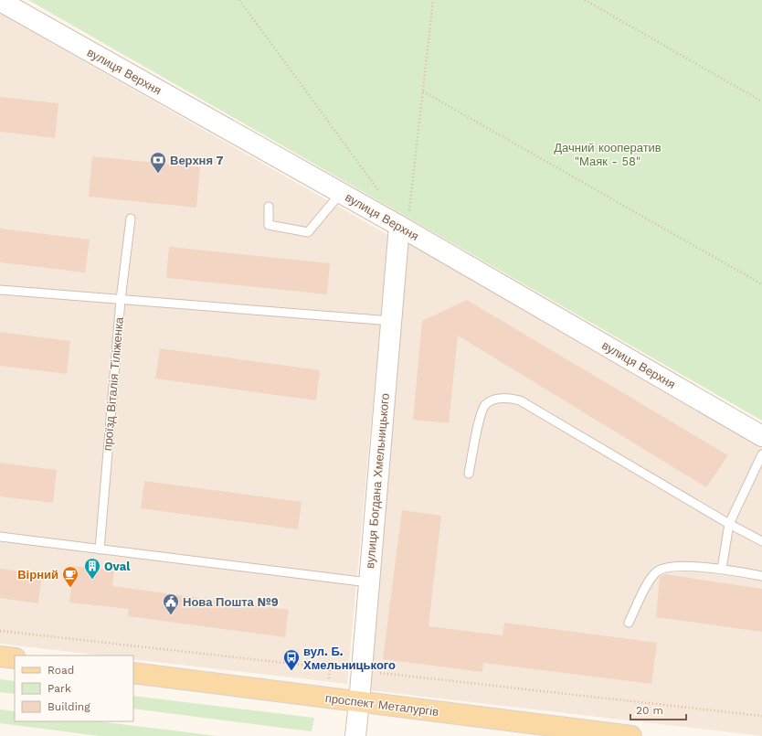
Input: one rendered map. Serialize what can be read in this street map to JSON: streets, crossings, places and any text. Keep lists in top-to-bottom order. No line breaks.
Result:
{"streets":{"main road":["проспект Металургів"],"street":["вулиця Верхня","вулиця Богдана Хмельницького"],"lane":["проїзд Віталія Тіліженка"]},"crossings":[["вулиця Верхня","вулиця Богдана Хмельницького"],["вулиця Богдана Хмельницького","проспект Металургів"]],"parks":["Дачний кооператив \"Маяк - 58\""],"places":{"bank":["Верхня 7"],"building":["Oval"],"cafe":["Вірний"],"public building":["Нова Пошта №9"],"bus stop":["вул. Б. Хмельницького"]},"legend":["Road","Park","Building"],"scale_bar":"20 m"}
